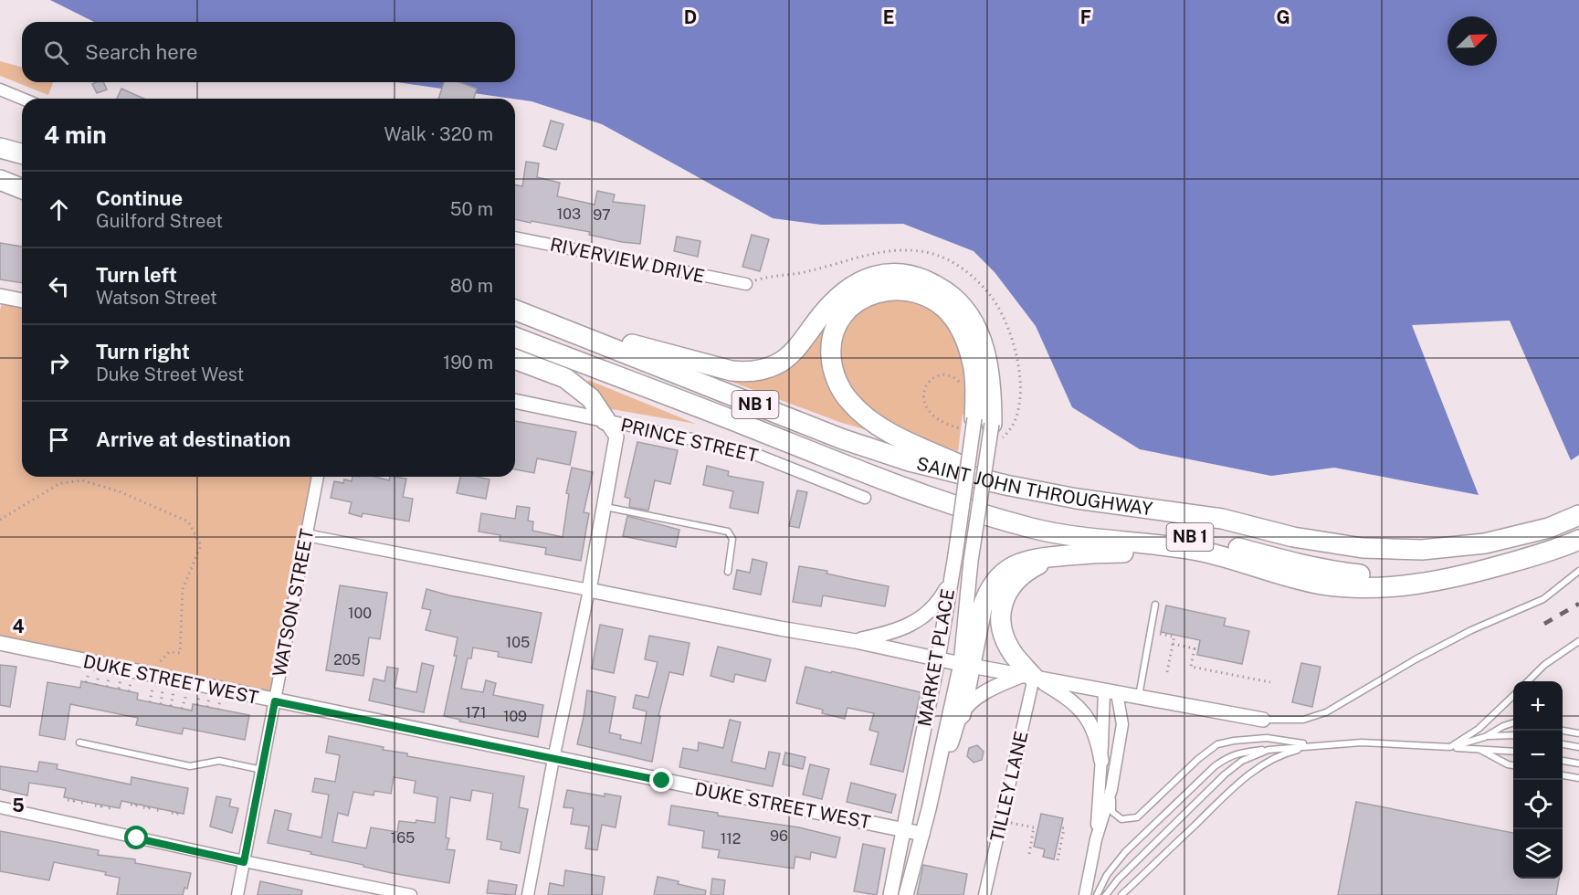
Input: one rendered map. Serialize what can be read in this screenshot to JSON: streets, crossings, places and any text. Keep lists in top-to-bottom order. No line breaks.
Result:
{"streets":{"highway":["NB 1","SAINT JOHN THROUGHWAY"],"street":["RIVERVIEW DRIVE","PRINCE STREET","WATSON STREET","MARKET PLACE","DUKE STREET WEST","TILLEY LANE"]},"crossings":[["WATSON STREET","DUKE STREET WEST"],["MARKET PLACE","DUKE STREET WEST"]],"house_numbers":["103","97","100","105","205","171","109","96","165","112"],"north":"top right","page":{"search":"Search here","heading":["4 min","Walk · 320 m"],"list":[["Continue","Guilford Street","50 m"],["Turn left","Watson Street","80 m"],["Turn right","Duke Street West","190 m"],"Arrive at destination"],"map_buttons":["+","−"]},"grid":{"columns":["D","E","F","G"],"rows":["4","5"]}}
